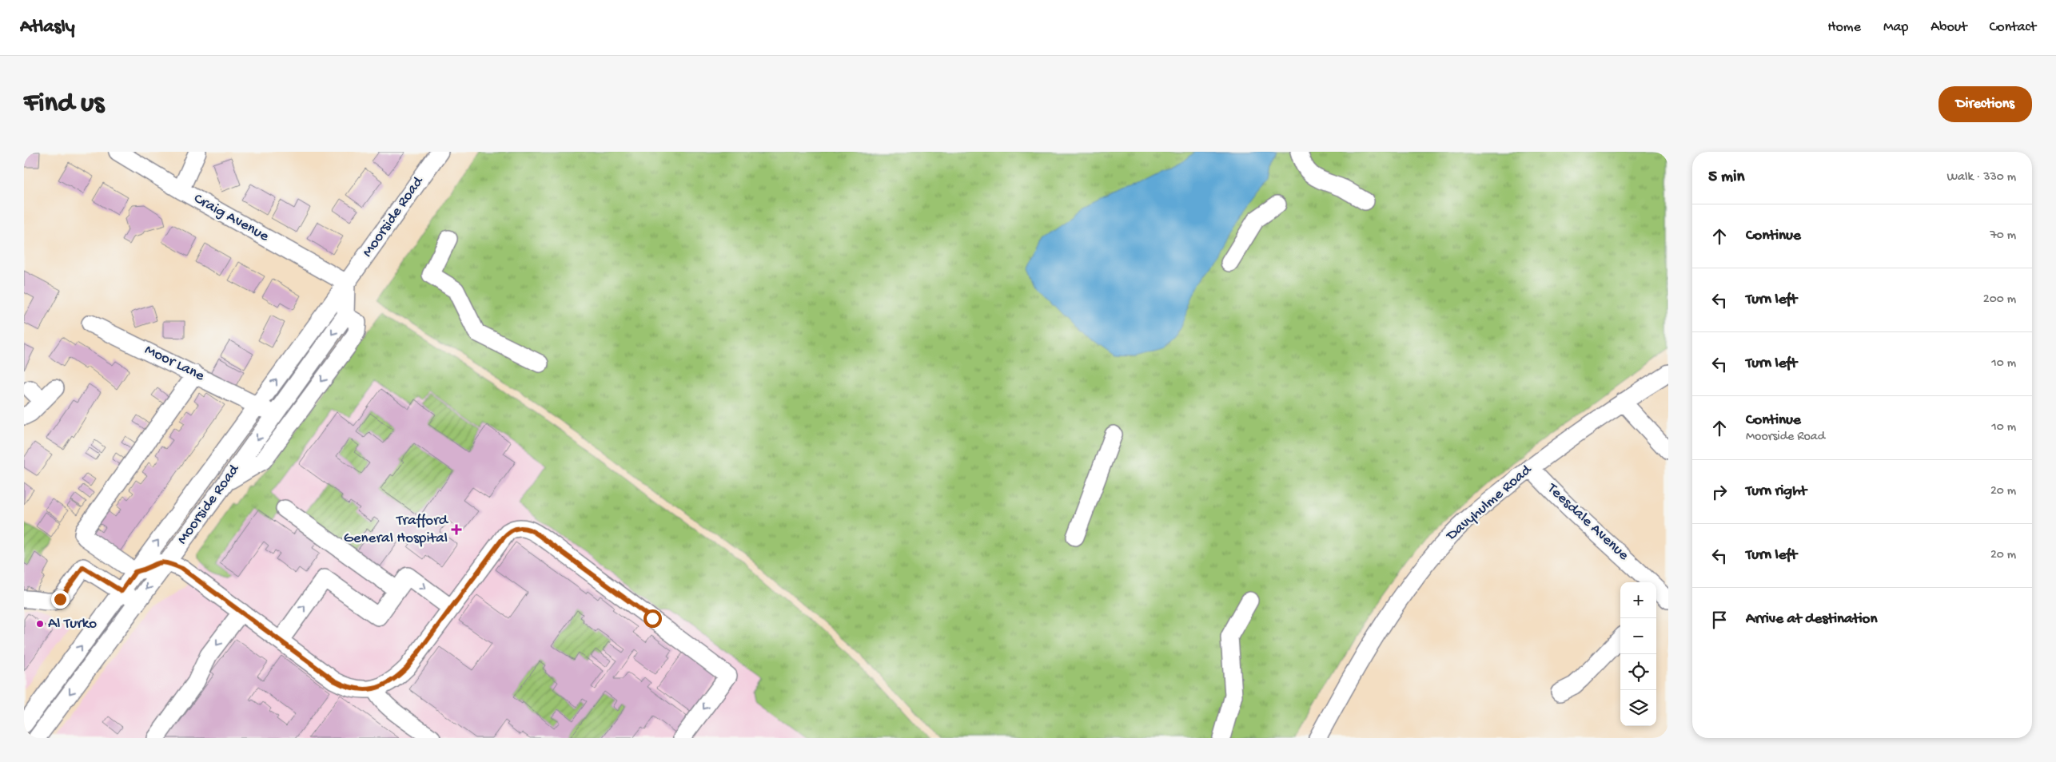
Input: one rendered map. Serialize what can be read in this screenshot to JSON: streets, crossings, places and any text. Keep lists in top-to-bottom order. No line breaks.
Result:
{"streets":{"street":["Moorside Road","Craig Avenue","Moor Lane","Davyhulme Road","Teesdale Avenue"]},"crossings":[["Moorside Road","Craig Avenue"],["Moorside Road","Moor Lane"],["Davyhulme Road","Teesdale Avenue"]],"places":{"health":["Trafford General Hospital"],"other":["Al Turko"]},"page":{"header":"Atlasly","nav":["Home","Map","About","Contact"],"buttons":"Directions","title":"Find us","heading":["5 min","Walk · 330 m"],"list":[["Continue","70 m"],["Turn left","200 m"],["Turn left","10 m"],["Continue","Moorside Road","10 m"],["Turn right","20 m"],["Turn left","20 m"],"Arrive at destination"],"map_buttons":["+","−"]}}
